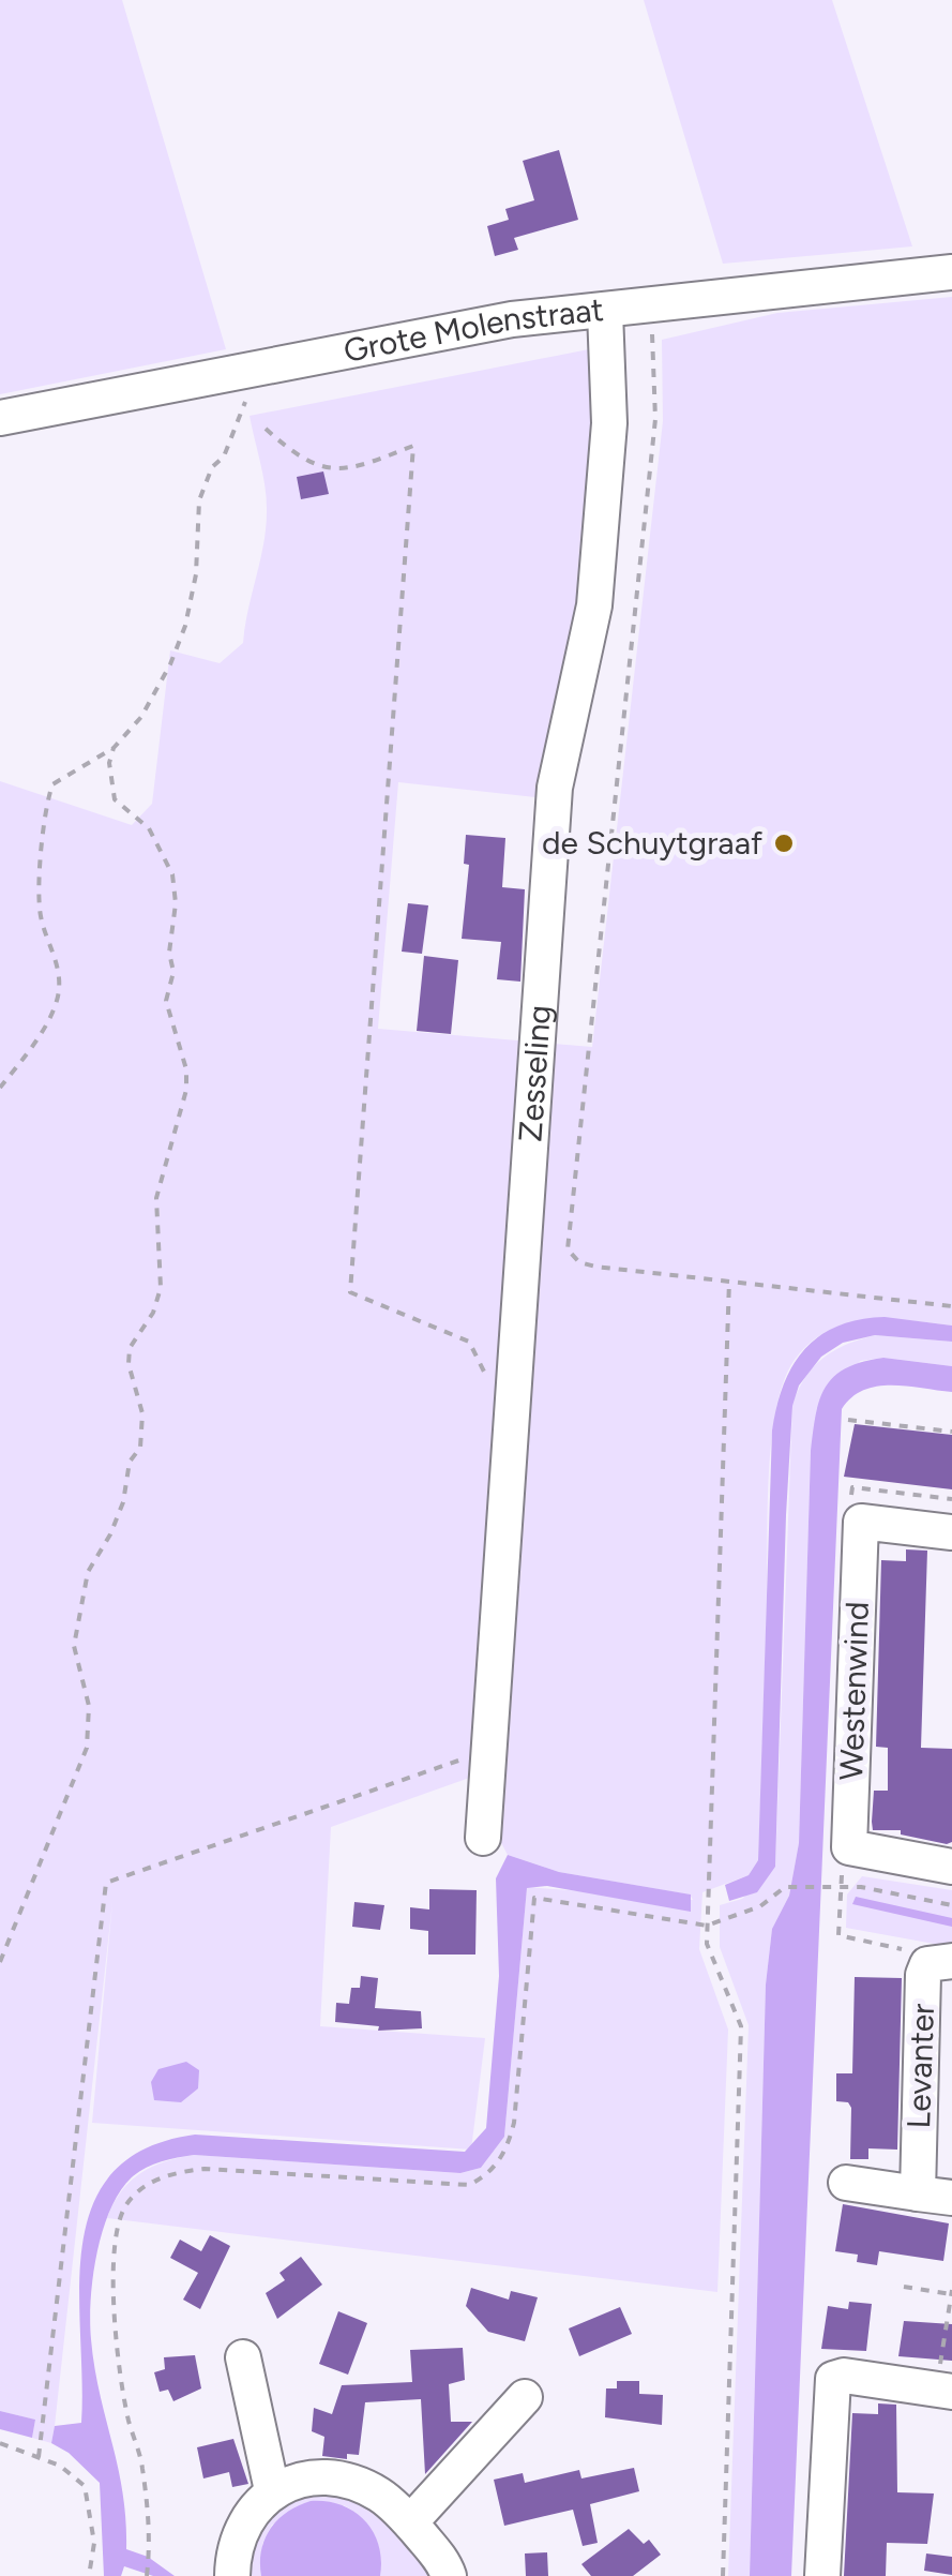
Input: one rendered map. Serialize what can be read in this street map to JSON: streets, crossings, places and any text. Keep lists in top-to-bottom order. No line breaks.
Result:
{"streets":{"street":["Grote Molenstraat","Zesseling","Westenwind","Levanter"]},"crossings":[["Grote Molenstraat","Zesseling"]],"places":["de Schuytgraaf"]}
